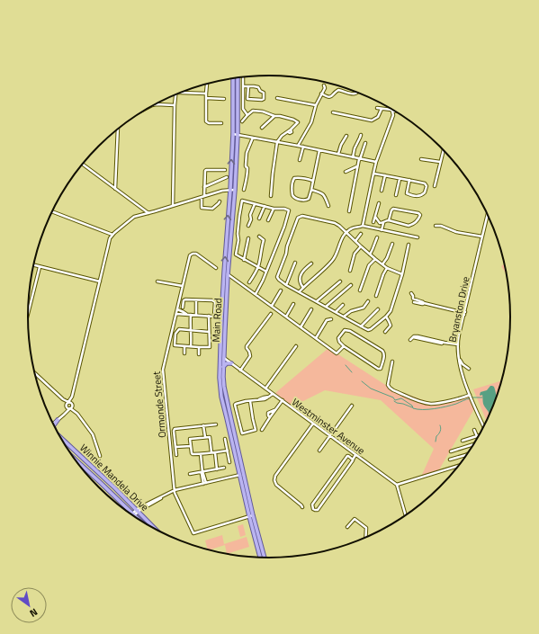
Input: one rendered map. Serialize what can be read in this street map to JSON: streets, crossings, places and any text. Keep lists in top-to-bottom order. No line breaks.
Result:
{"streets":{"main road":["Main Road","Winnie Mandela Drive"],"street":["Bryanston Drive","Ormonde Street","Westminster Avenue"]},"crossings":[["Main Road","Ormonde Street"],["Main Road","Westminster Avenue"]],"north":"bottom right"}
